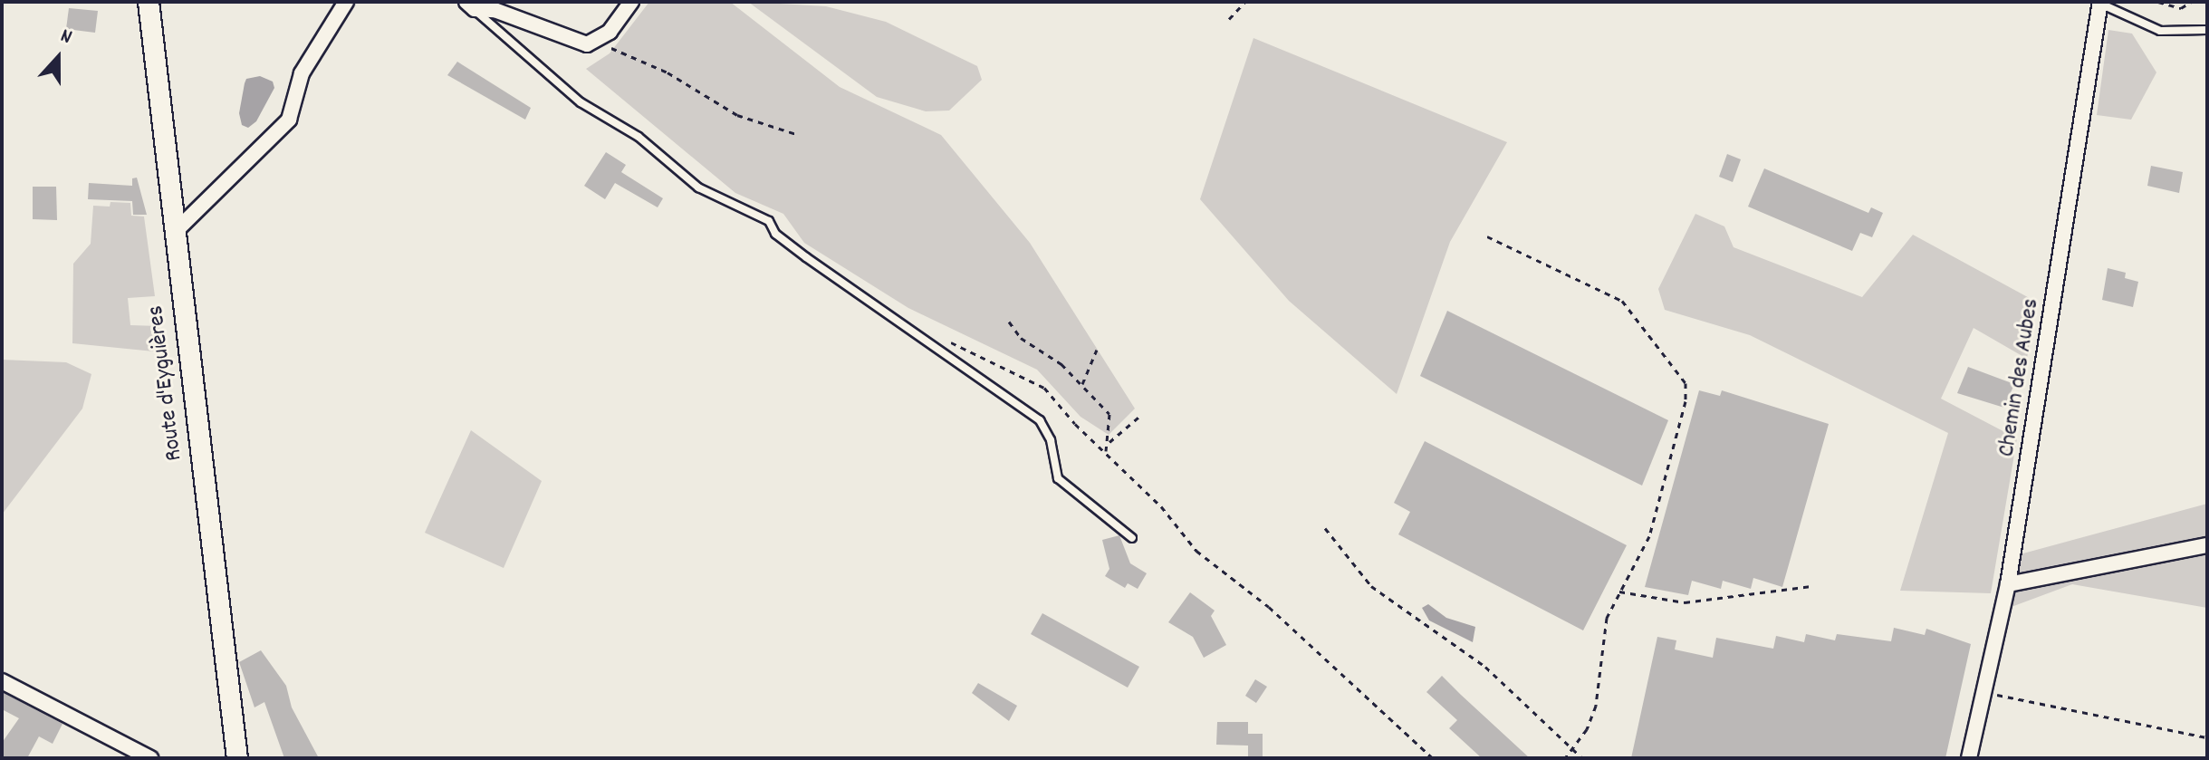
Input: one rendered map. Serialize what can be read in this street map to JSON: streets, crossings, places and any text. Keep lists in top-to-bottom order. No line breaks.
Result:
{"streets":{"main road":["Route d'Eyguières"],"street":["Chemin des Aubes"]},"north":"top"}
